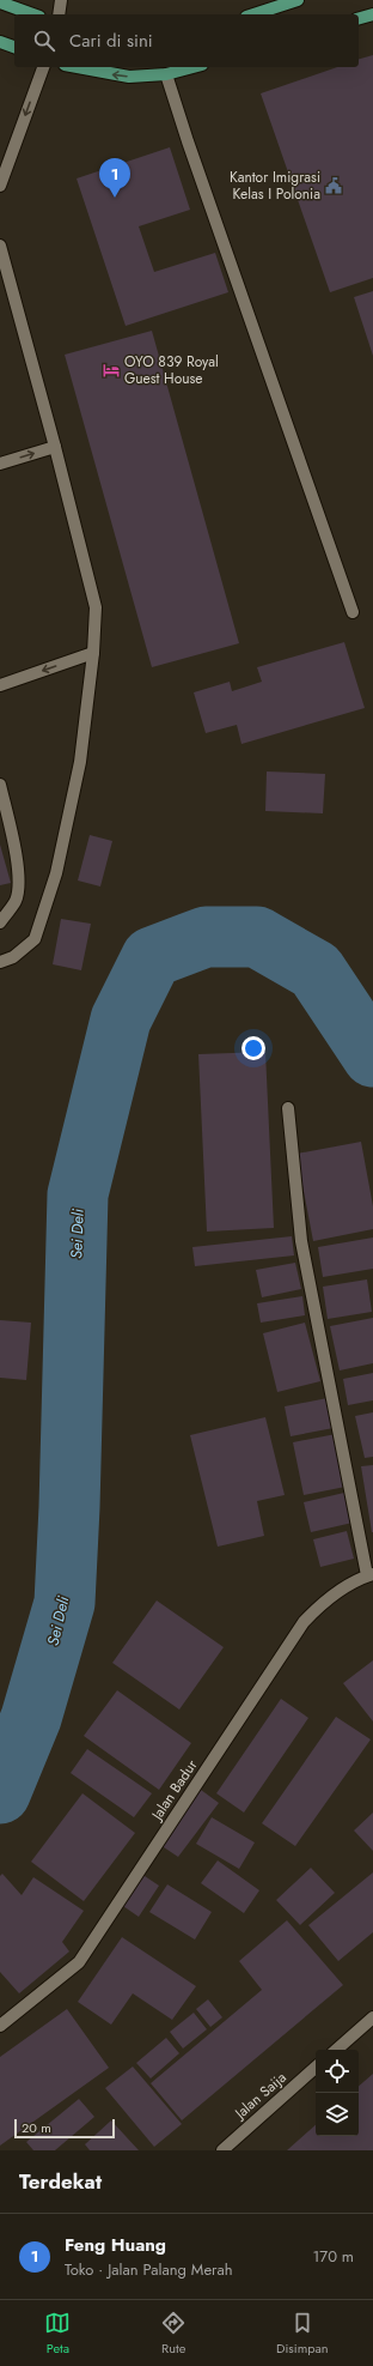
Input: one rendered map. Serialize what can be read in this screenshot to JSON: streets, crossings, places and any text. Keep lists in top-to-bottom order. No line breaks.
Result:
{"streets":{"street":["Jalan Badur","Jalan Saija"]},"water":["Sei Deli"],"places":{"public building":["Kantor Imigrasi Kelas I Polonia"],"hotel":["OYO 839 Royal Guest House"]},"scale_bar":"20 m","page":{"search":"Cari di sini","pins":"1","scale":"20 m","heading":"Terdekat","list":[{"mark":"1","name":"Feng Huang","note":"Toko · Jalan Palang Merah","value":"170 m"}],"nav":["Peta","Rute","Disimpan"]}}
